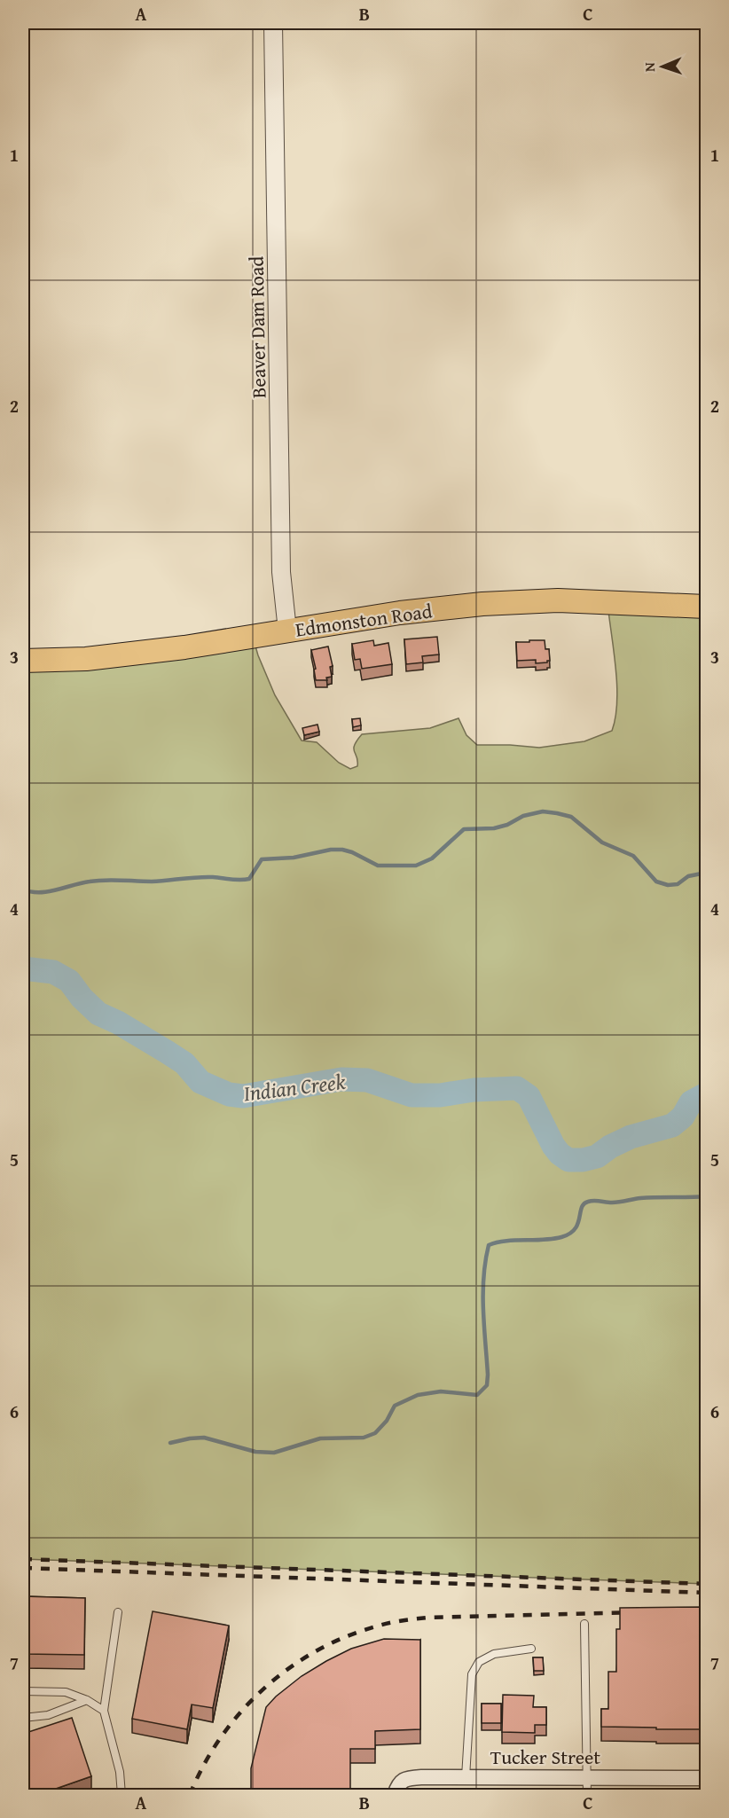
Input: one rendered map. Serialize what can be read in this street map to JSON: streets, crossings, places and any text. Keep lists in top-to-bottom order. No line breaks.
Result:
{"streets":{"main road":["Edmonston Road"],"street":["Beaver Dam Road","Tucker Street"]},"crossings":[["Beaver Dam Road","Edmonston Road"]],"water":["Indian Creek"],"north":"left","grid":{"columns":["A","B","C"],"rows":["1","2","3","4","5","6","7"]}}
